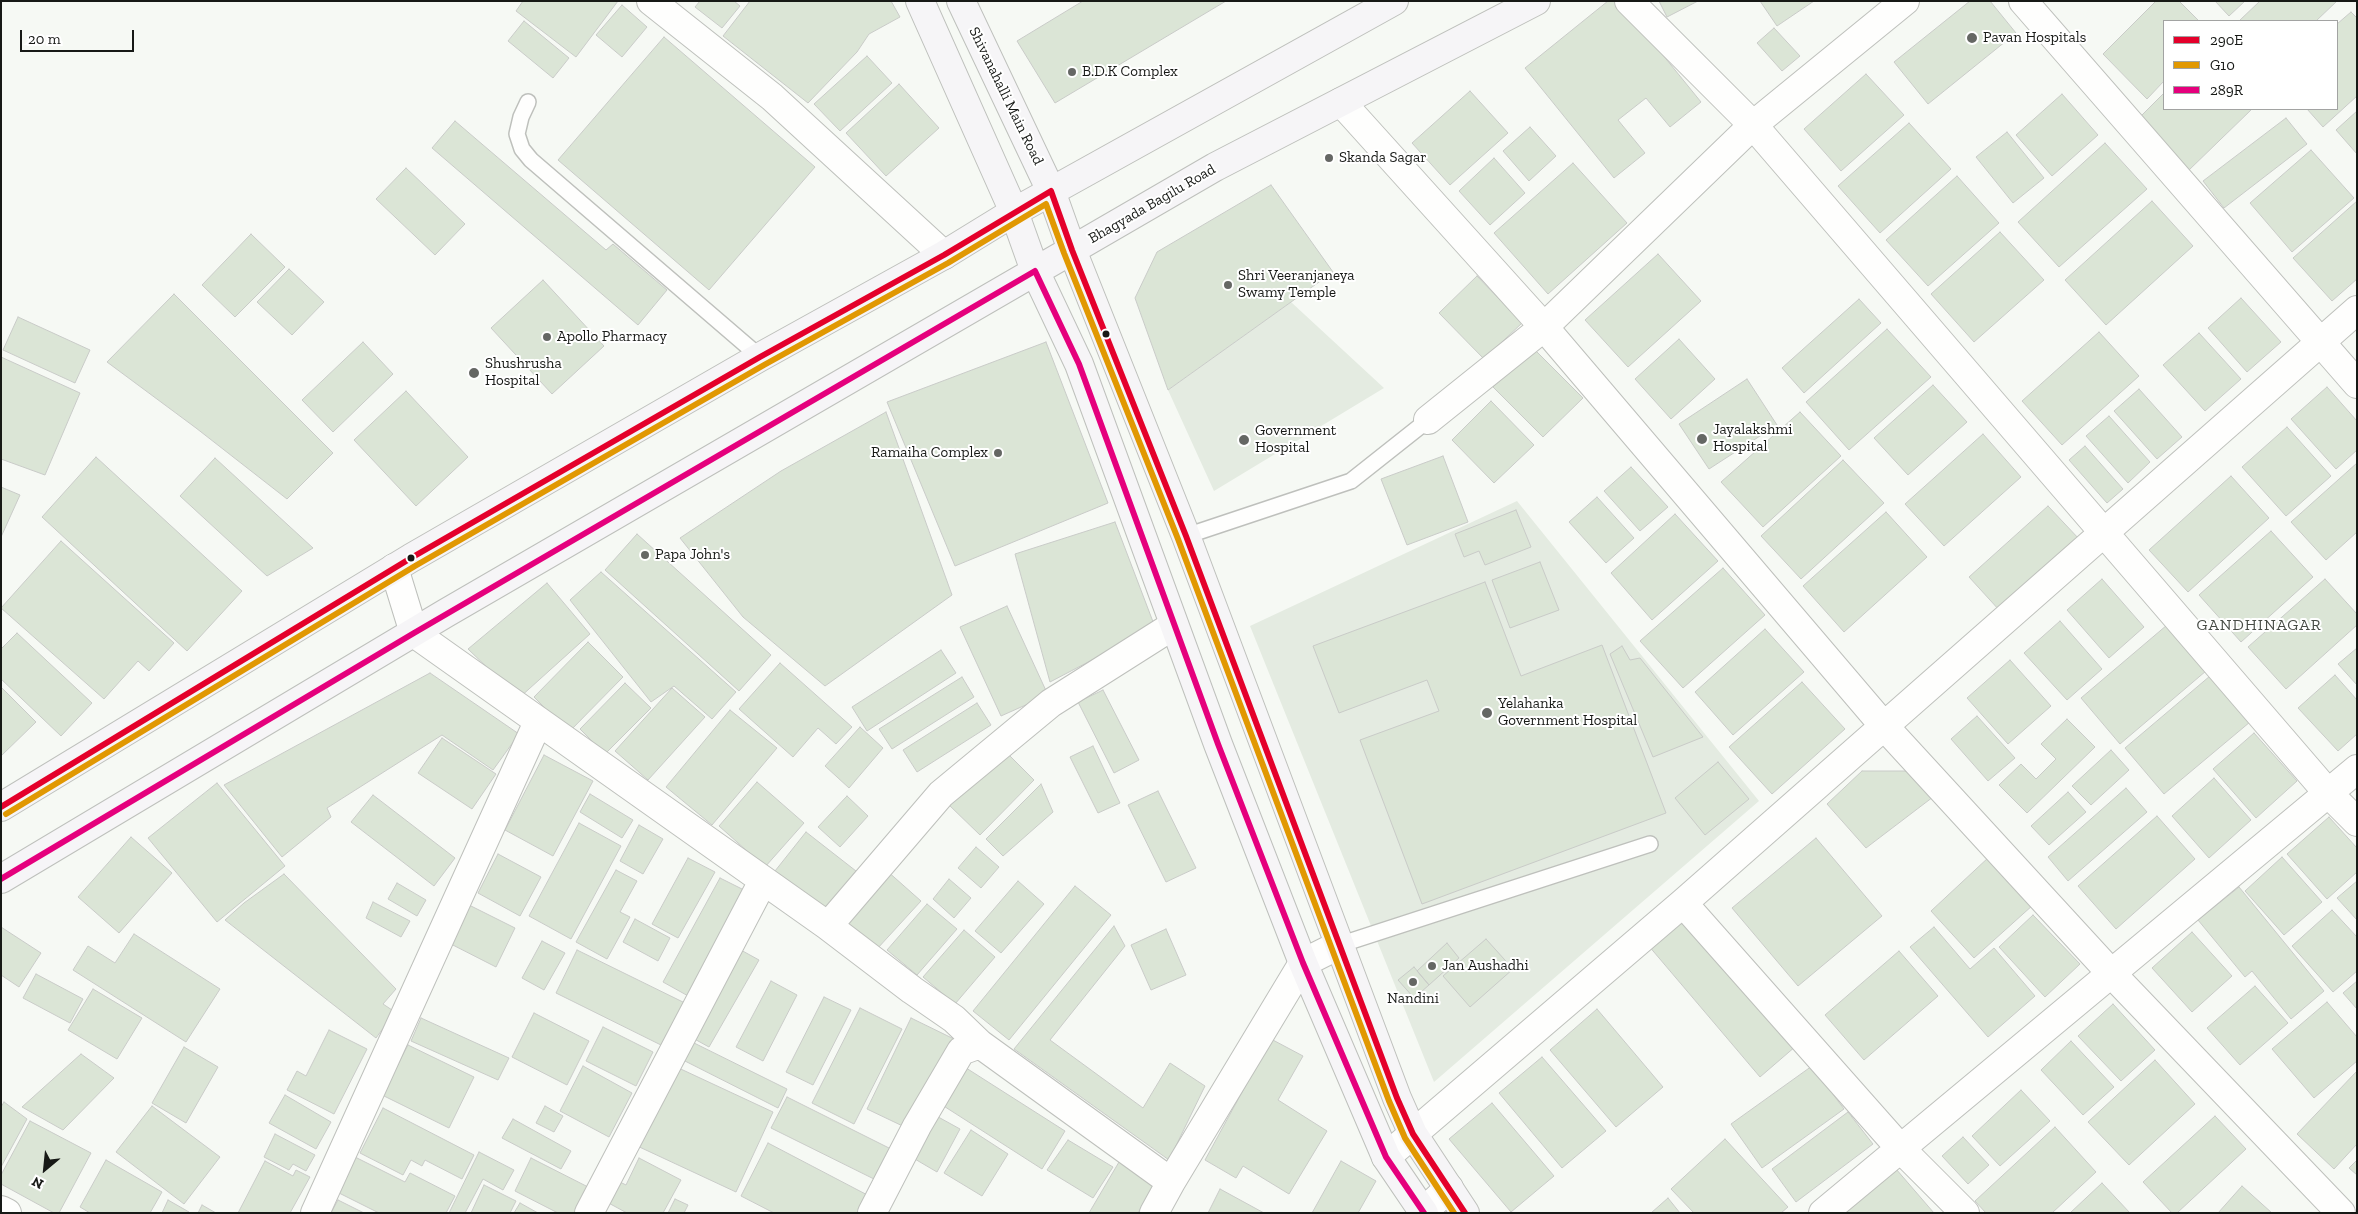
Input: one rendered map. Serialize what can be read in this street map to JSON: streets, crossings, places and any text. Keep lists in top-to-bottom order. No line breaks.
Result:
{"streets":{"main road":["Shivanahalli Main Road","Bhagyada Bagilu Road"]},"crossings":[["Shivanahalli Main Road","Bhagyada Bagilu Road"]],"districts":["GANDHINAGAR"],"places":["Pavan Hospitals","B.D.K Complex","Skanda Sagar","Shri Veeranjaneya Swamy Temple","Apollo Pharmacy","Shushrusha Hospital","Jayalakshmi Hospital","Government Hospital","Ramaiha Complex","Papa John's","Yelahanka Government Hospital","Jan Aushadhi","Nandini"],"lines":["transit line 290E","transit line G10","transit line 289R"],"legend":["290E","G10","289R"],"scale_bar":"20 m","north":"bottom left"}
